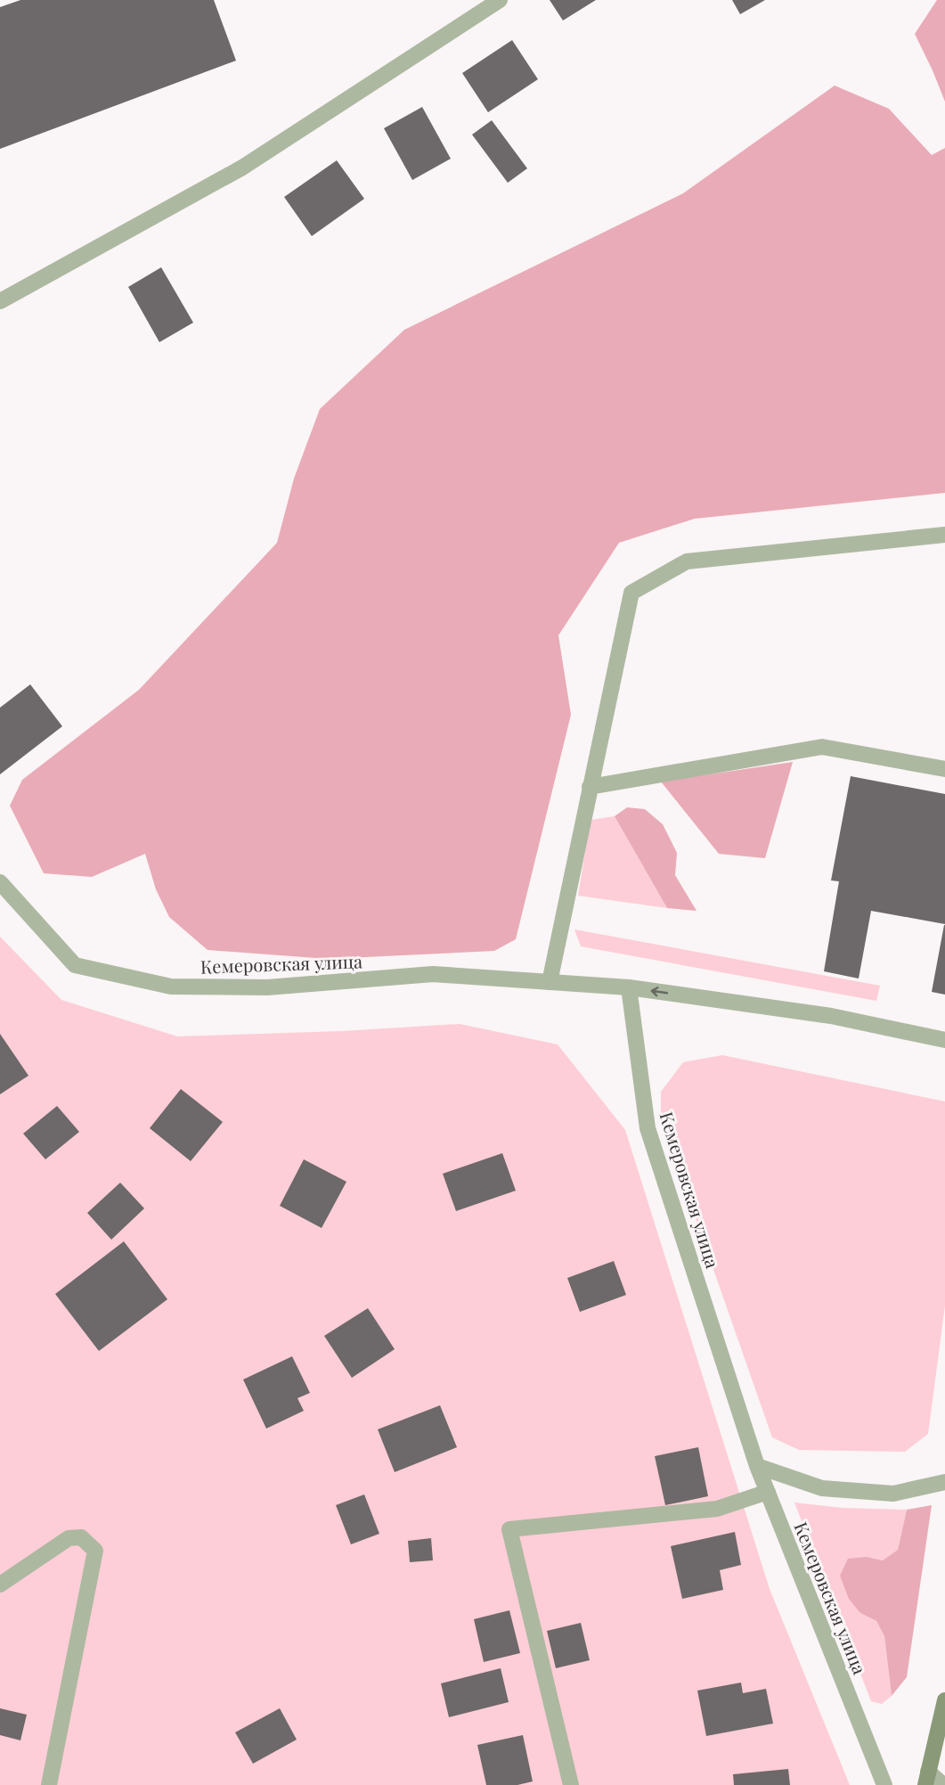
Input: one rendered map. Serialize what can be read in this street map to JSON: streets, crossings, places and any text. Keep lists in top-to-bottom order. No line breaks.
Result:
{"streets":{"street":["Кемеровская улица"]}}
